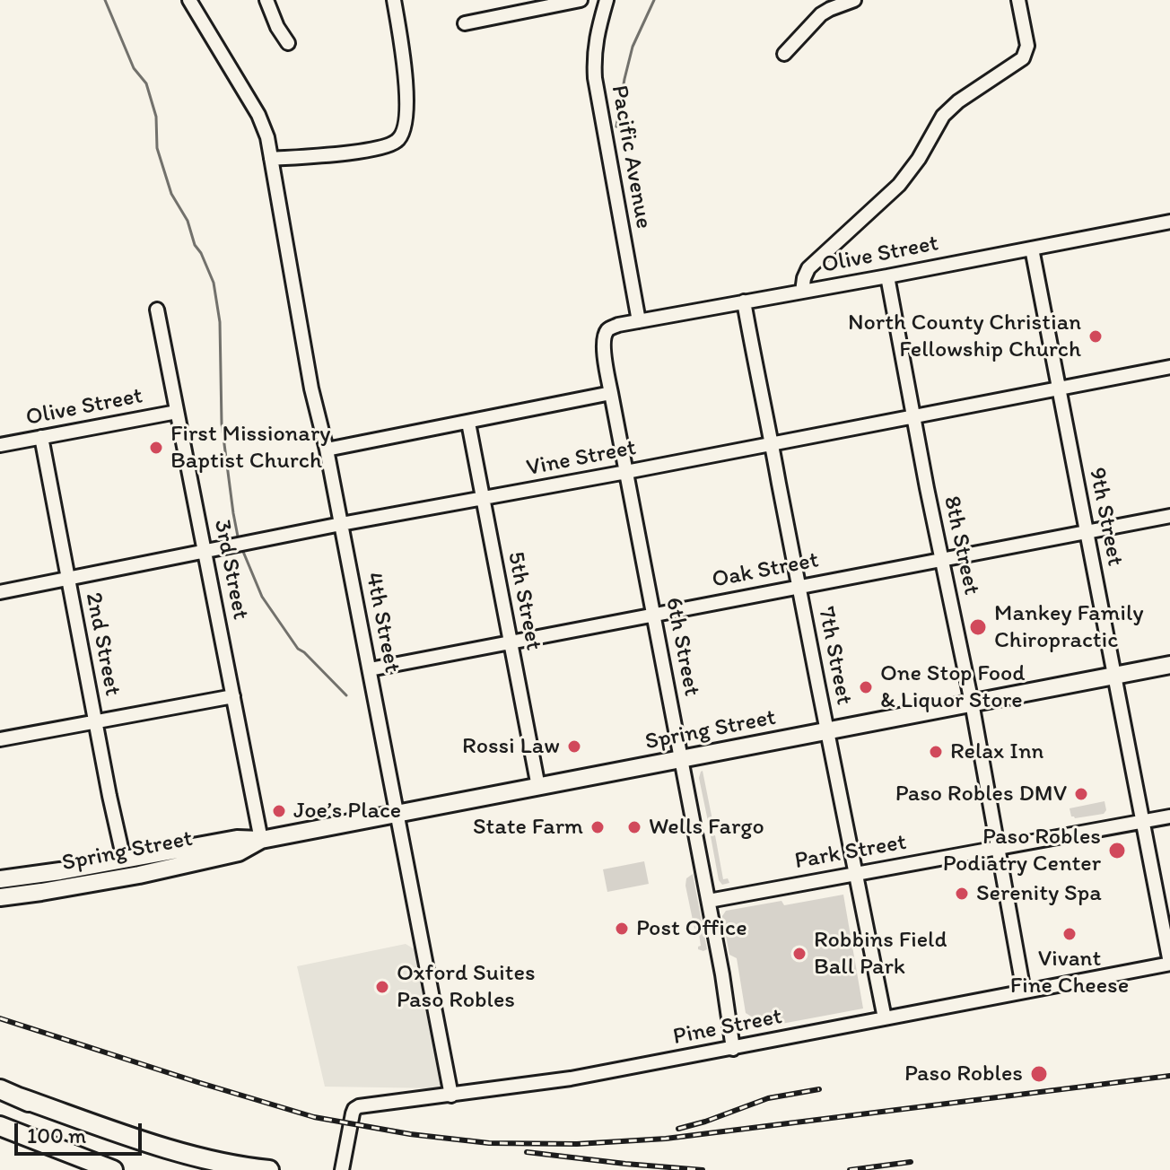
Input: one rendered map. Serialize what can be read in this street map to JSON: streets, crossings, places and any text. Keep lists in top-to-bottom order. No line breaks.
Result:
{"streets":{"main road":["Spring Street"],"street":["Pacific Avenue","Olive Street","Vine Street","9th Street","8th Street","3rd Street","Oak Street","5th Street","4th Street","2nd Street","6th Street","7th Street","Park Street","Pine Street"]},"crossings":[["Pacific Avenue","Olive Street"],["Olive Street","9th Street"],["Olive Street","8th Street"],["Olive Street","3rd Street"],["Olive Street","2nd Street"],["Olive Street","6th Street"],["Olive Street","7th Street"],["Vine Street","9th Street"],["Vine Street","8th Street"],["Vine Street","3rd Street"],["Vine Street","5th Street"],["Vine Street","4th Street"],["Vine Street","2nd Street"],["Vine Street","6th Street"],["Vine Street","7th Street"],["9th Street","Oak Street"],["9th Street","Spring Street"],["9th Street","Park Street"],["9th Street","Pine Street"],["8th Street","Oak Street"],["8th Street","Spring Street"],["8th Street","Park Street"],["8th Street","Pine Street"],["3rd Street","Spring Street"],["Oak Street","5th Street"],["Oak Street","4th Street"],["Oak Street","6th Street"],["Oak Street","7th Street"],["5th Street","Spring Street"],["4th Street","Spring Street"],["4th Street","Pine Street"],["2nd Street","Spring Street"],["6th Street","Spring Street"],["6th Street","Park Street"],["6th Street","Pine Street"],["7th Street","Spring Street"],["7th Street","Park Street"],["7th Street","Pine Street"]],"places":["North County Christian Fellowship Church","First Missionary Baptist Church","Mankey Family Chiropractic","One Stop Food & Liquor Store","Rossi Law","Relax Inn","Paso Robles DMV","Joe’s Place","State Farm","Wells Fargo","Paso Robles Podiatry Center","Serenity Spa","Post Office","Vivant Fine Cheese","Robbins Field Ball Park","Oxford Suites Paso Robles","Paso Robles"],"scale_bar":"100 m"}
